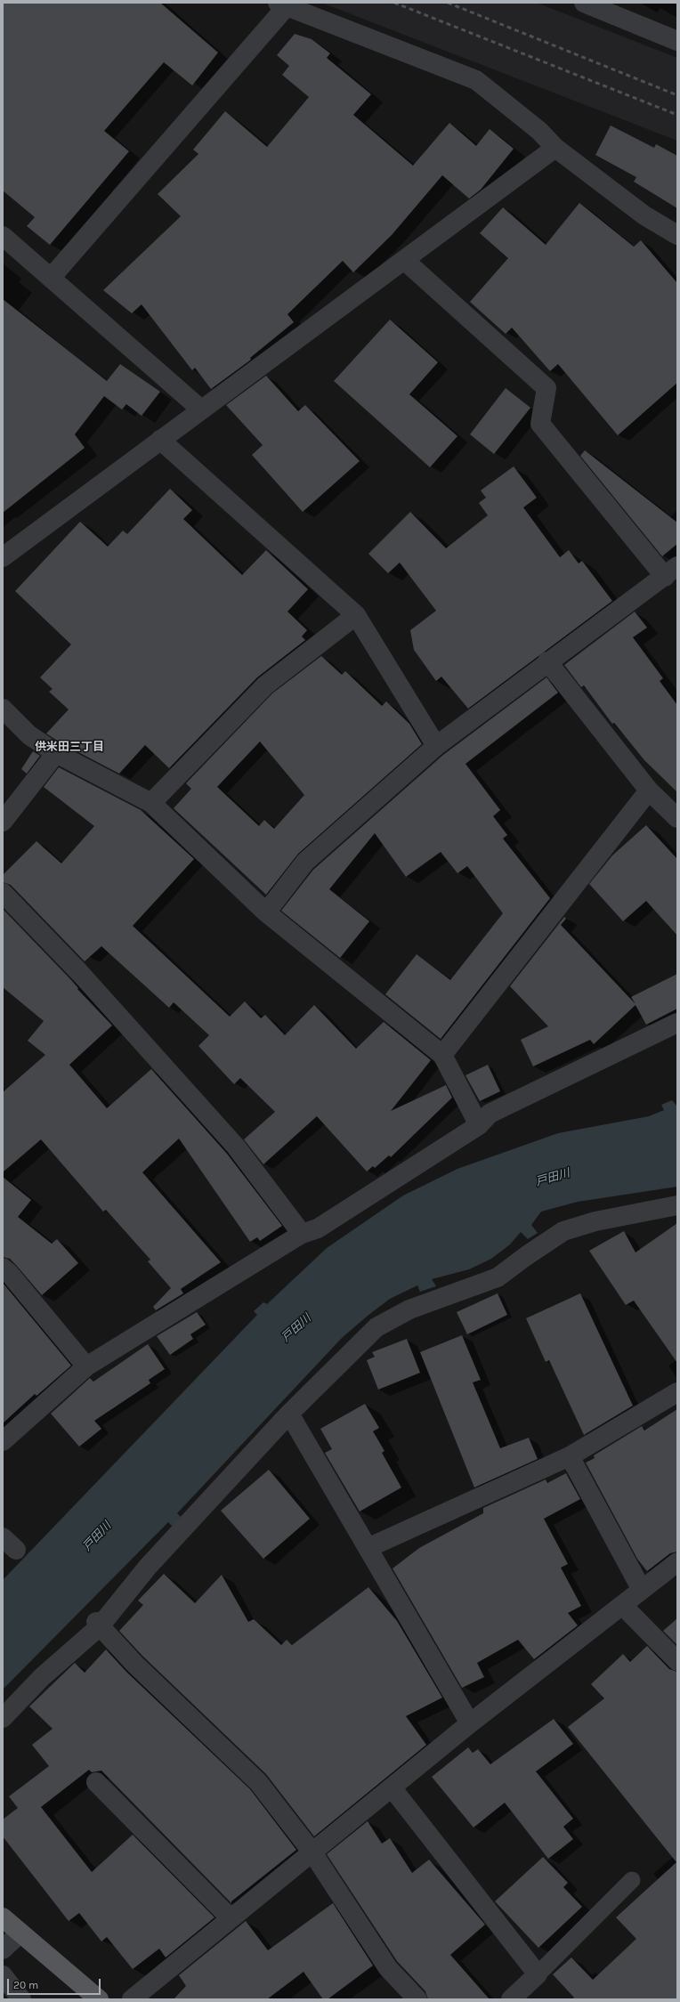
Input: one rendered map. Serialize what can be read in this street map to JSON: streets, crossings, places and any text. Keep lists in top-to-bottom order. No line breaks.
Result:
{"districts":["供米田三丁目"],"water":["戸田川"],"scale_bar":"20 m"}
